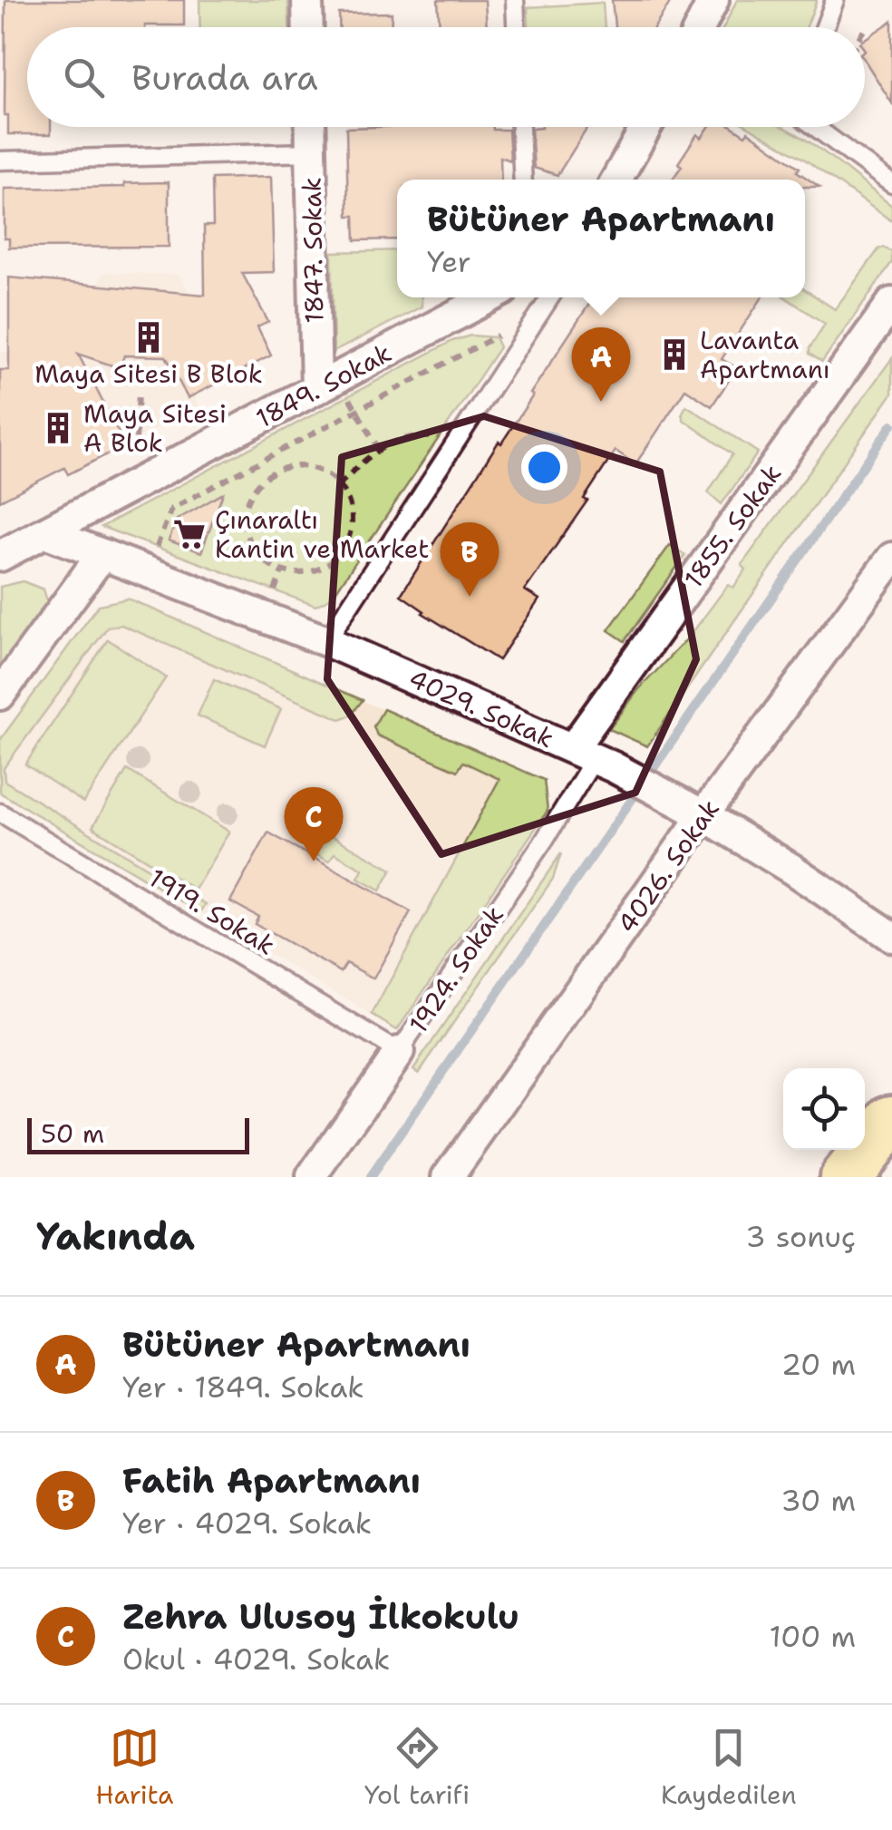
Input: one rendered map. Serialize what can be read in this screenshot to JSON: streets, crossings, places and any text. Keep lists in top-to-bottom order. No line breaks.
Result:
{"streets":{"street":["1847. Sokak","1849. Sokak","1855. Sokak","4029. Sokak","4026. Sokak","1924. Sokak"],"lane":["1919. Sokak"]},"crossings":[["1847. Sokak","1849. Sokak"],["1849. Sokak","4029. Sokak"],["1855. Sokak","4029. Sokak"],["1855. Sokak","1924. Sokak"],["4029. Sokak","4026. Sokak"],["4029. Sokak","1924. Sokak"],["1919. Sokak","1924. Sokak"]],"places":{"building":["Maya Sitesi B Blok","Lavanta Apartmanı","Maya Sitesi A Blok"],"supermarket":["Çınaraltı Kantin ve Market"]},"scale_bar":"50 m","page":{"search":"Burada ara","popup":["Bütüner Apartmanı","Yer"],"pins":["A","B","C"],"scale":"50 m","heading":["Yakında","3 sonuç"],"list":[{"mark":"A","name":"Bütüner Apartmanı","note":"Yer · 1849. Sokak","value":"20 m"},{"mark":"B","name":"Fatih Apartmanı","note":"Yer · 4029. Sokak","value":"30 m"},{"mark":"C","name":"Zehra Ulusoy İlkokulu","note":"Okul · 4029. Sokak","value":"100 m"}],"nav":["Harita","Yol tarifi","Kaydedilen"]}}
